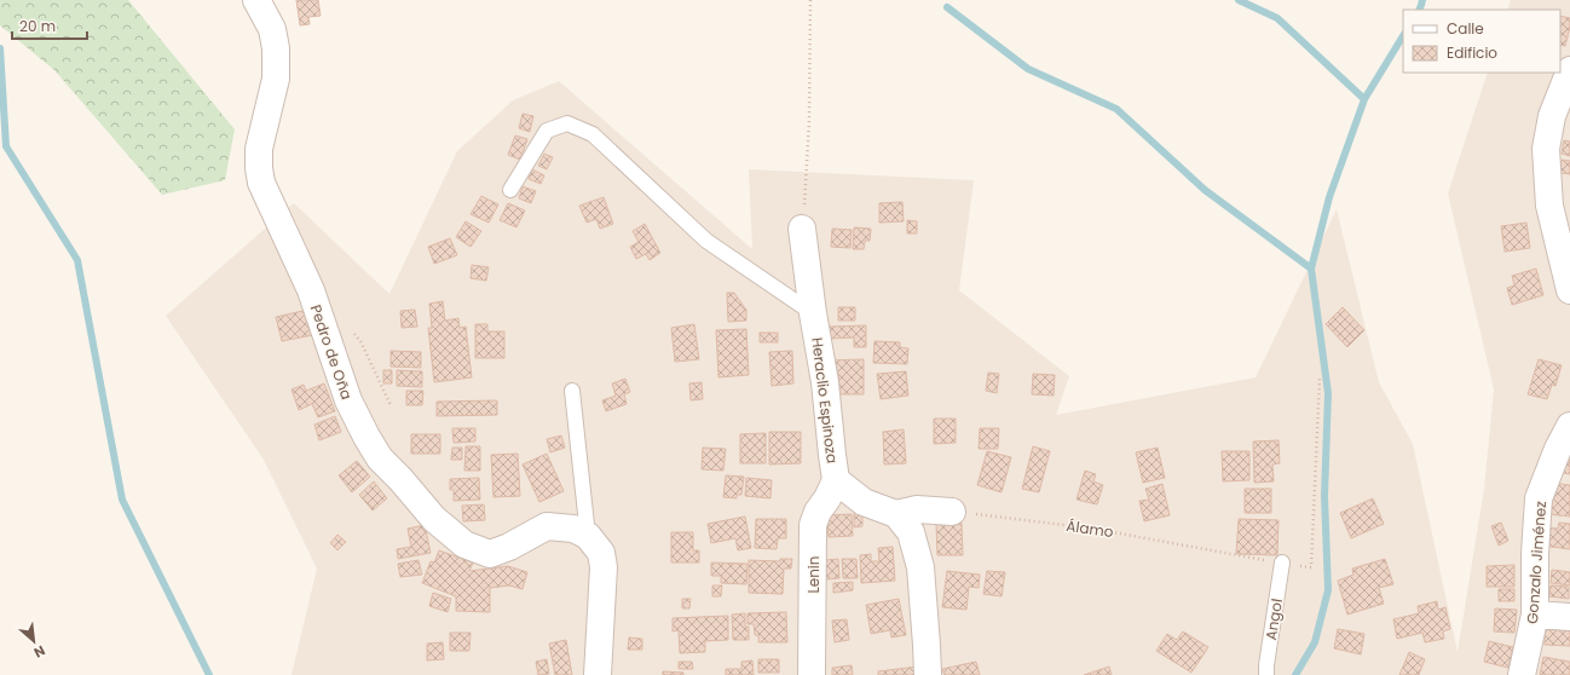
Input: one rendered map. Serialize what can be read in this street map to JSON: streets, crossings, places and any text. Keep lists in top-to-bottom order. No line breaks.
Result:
{"streets":{"street":["Pedro de Oña","Heraclio Espinoza","Gonzalo Jiménez","Lenin"],"lane":["Angol"],"path":["Álamo"]},"crossings":[["Heraclio Espinoza","Lenin"],["Álamo","Angol"]],"legend":["Calle","Edificio"],"scale_bar":"20 m","north":"bottom right"}
